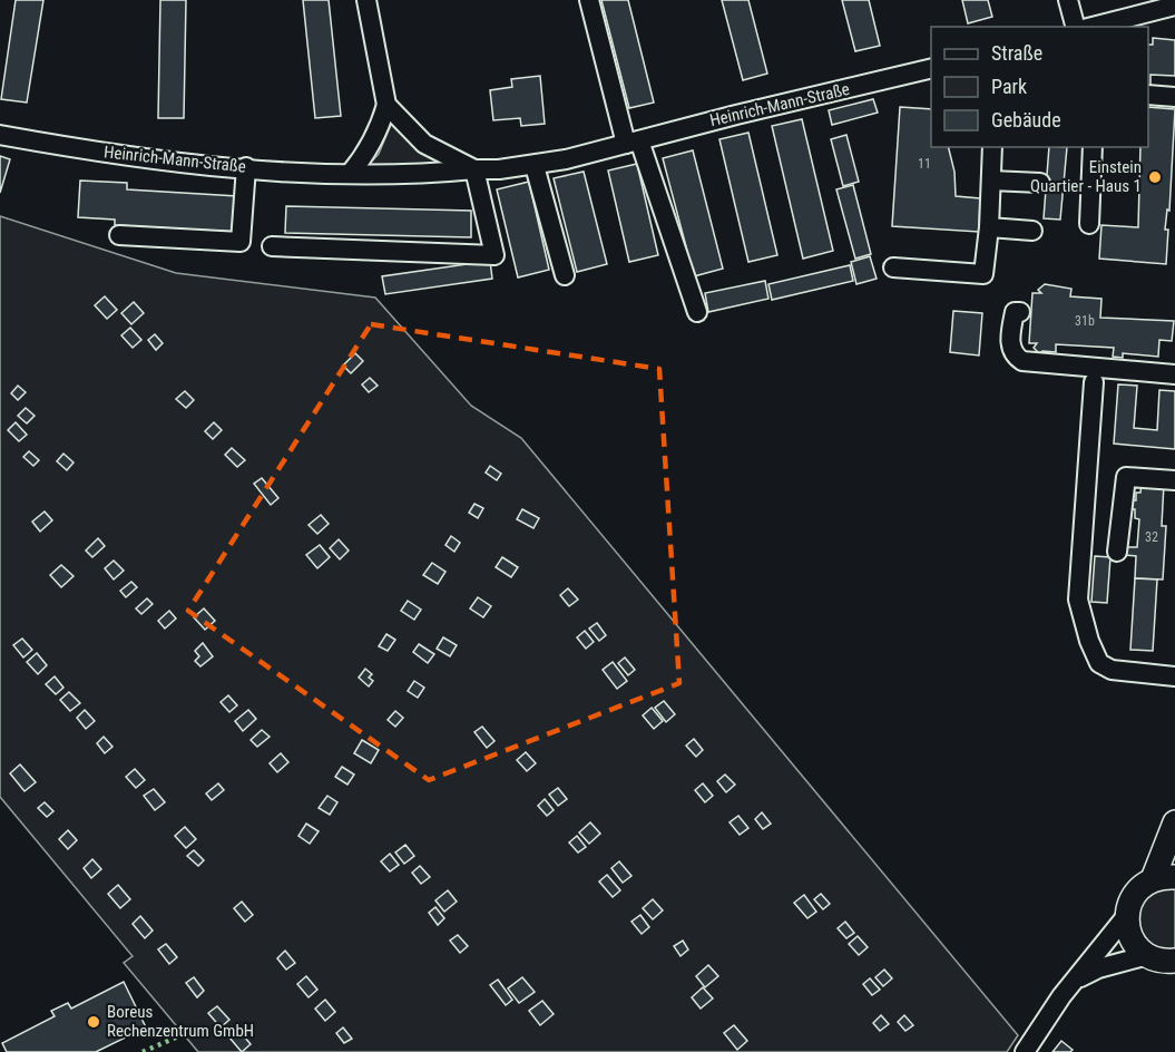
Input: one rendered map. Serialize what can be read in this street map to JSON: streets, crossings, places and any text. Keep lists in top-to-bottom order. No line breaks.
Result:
{"streets":{"street":["Heinrich-Mann-Straße"]},"places":["Einstein Quartier - Haus 1","Boreus Rechenzentrum GmbH"],"house_numbers":["11","31b","32"],"legend":["Straße","Park","Gebäude"]}
